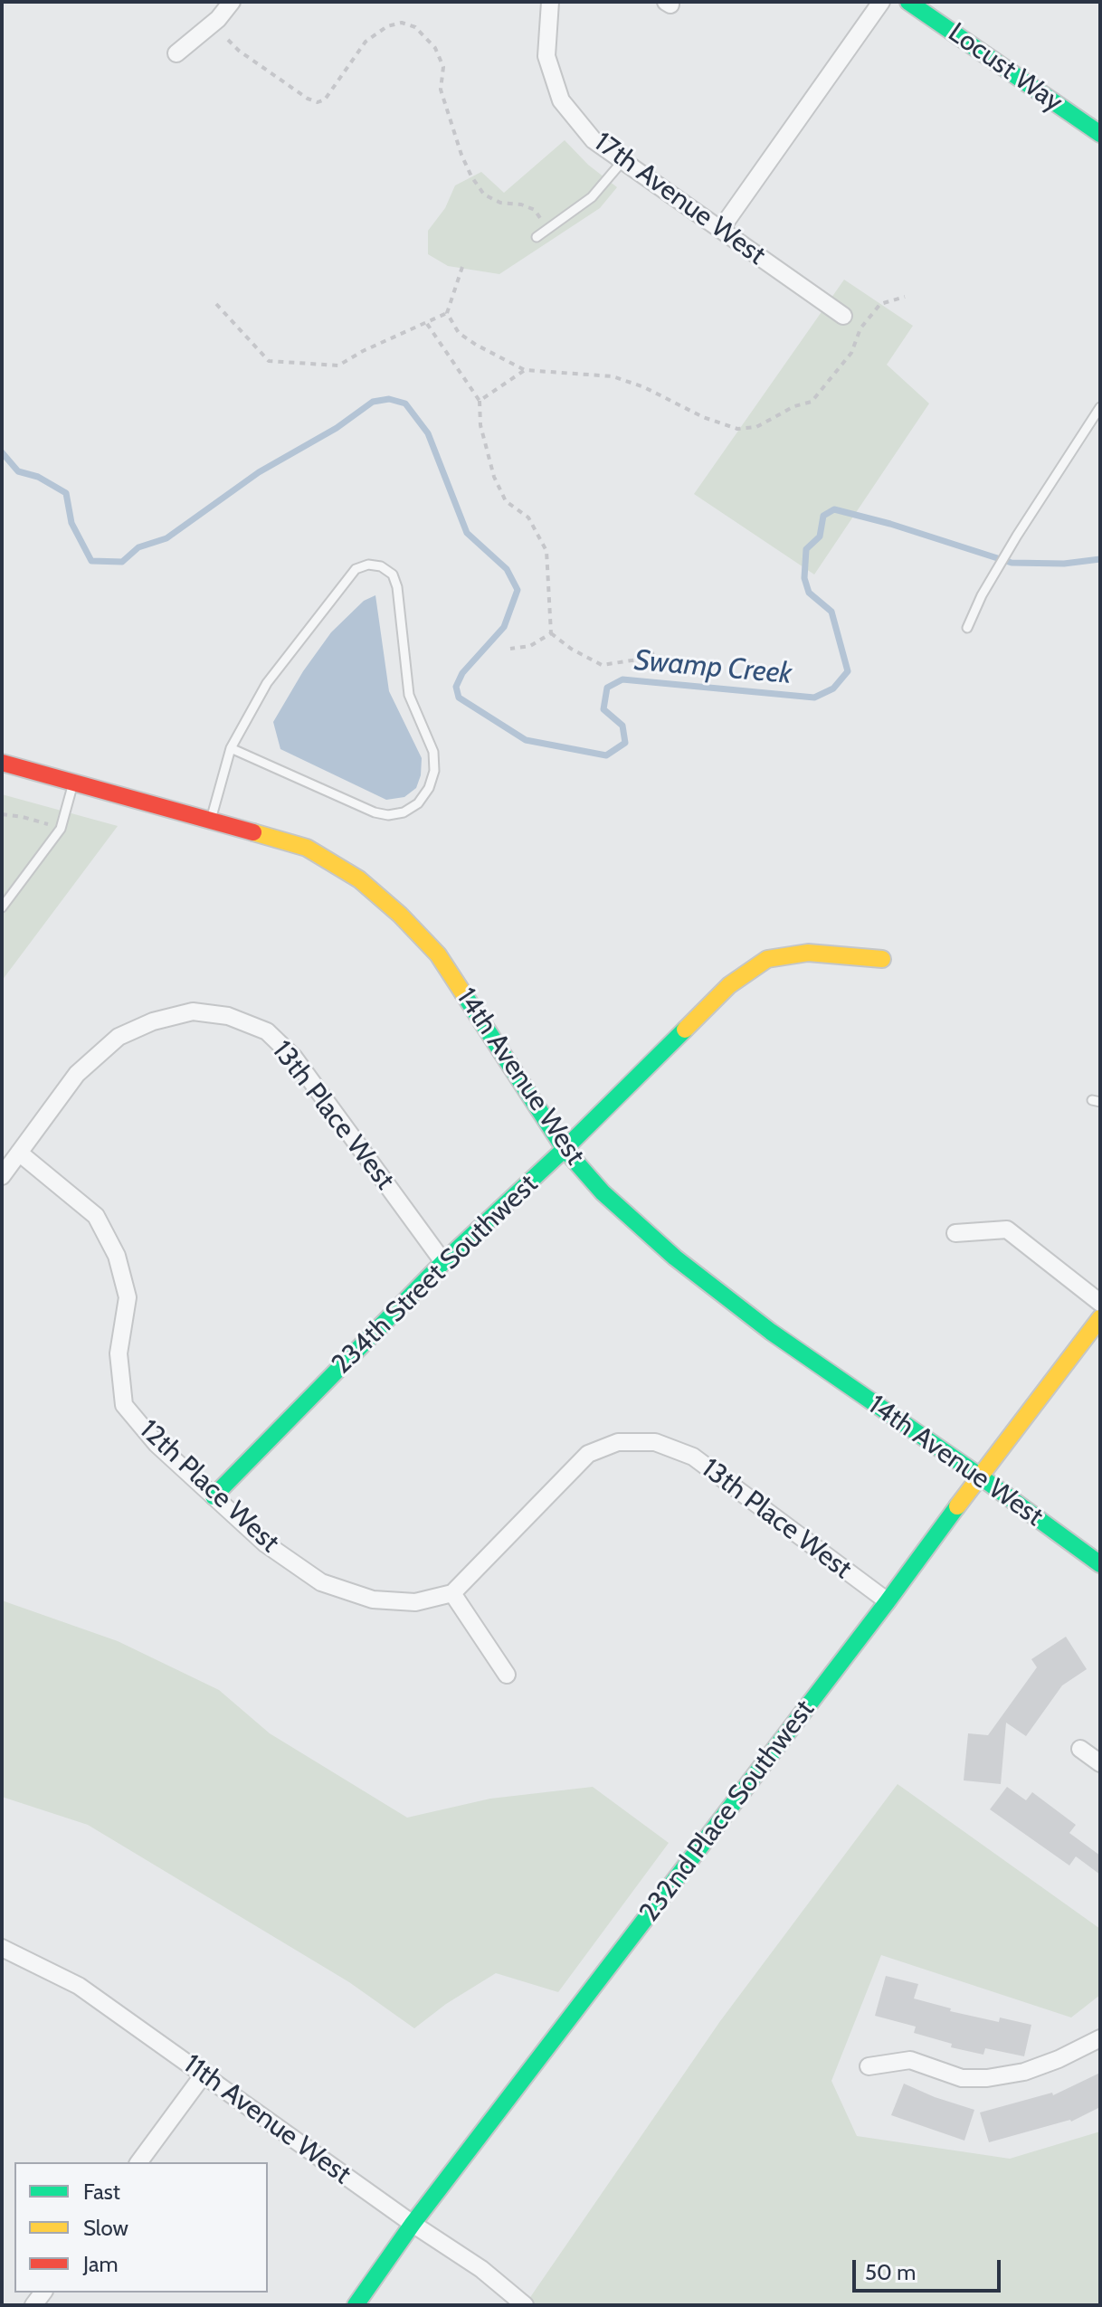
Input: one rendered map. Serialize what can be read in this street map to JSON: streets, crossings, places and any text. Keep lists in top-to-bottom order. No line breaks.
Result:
{"streets":{"street":["Locust Way","17th Avenue West","14th Avenue West","13th Place West","234th Street Southwest","12th Place West","232nd Place Southwest","11th Avenue West"]},"crossings":[["14th Avenue West","234th Street Southwest"],["14th Avenue West","232nd Place Southwest"],["13th Place West","234th Street Southwest"],["13th Place West","12th Place West"],["13th Place West","232nd Place Southwest"],["234th Street Southwest","12th Place West"],["232nd Place Southwest","11th Avenue West"]],"water":["Swamp Creek"],"legend":["Fast","Slow","Jam"],"scale_bar":"50 m"}
